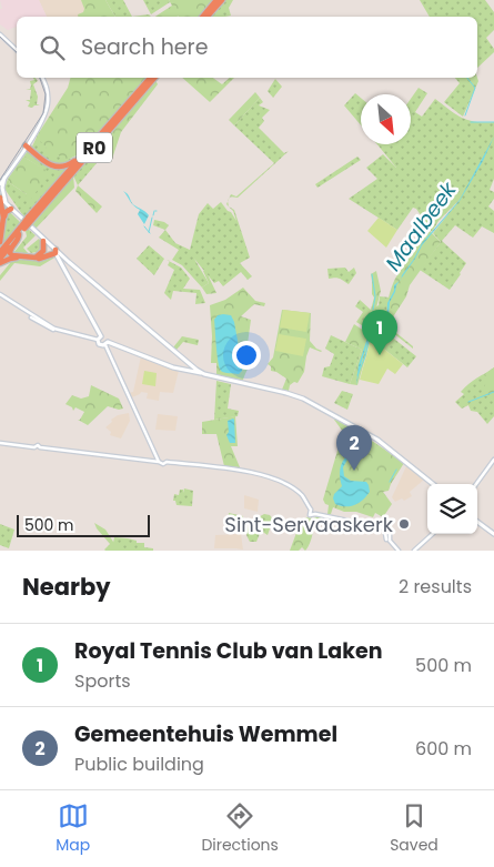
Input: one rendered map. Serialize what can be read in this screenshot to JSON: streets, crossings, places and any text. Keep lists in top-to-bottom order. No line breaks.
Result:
{"streets":{"highway":["R0"]},"water":["Maalbeek"],"places":["Sint-Servaaskerk"],"scale_bar":"500 m","north":"bottom right","page":{"search":"Search here","pins":["1","2"],"scale":"500 m","heading":["Nearby","2 results"],"list":[{"mark":"1","name":"Royal Tennis Club van Laken","note":"Sports","value":"500 m"},{"mark":"2","name":"Gemeentehuis Wemmel","note":"Public building","value":"600 m"}],"nav":["Map","Directions","Saved"]}}
